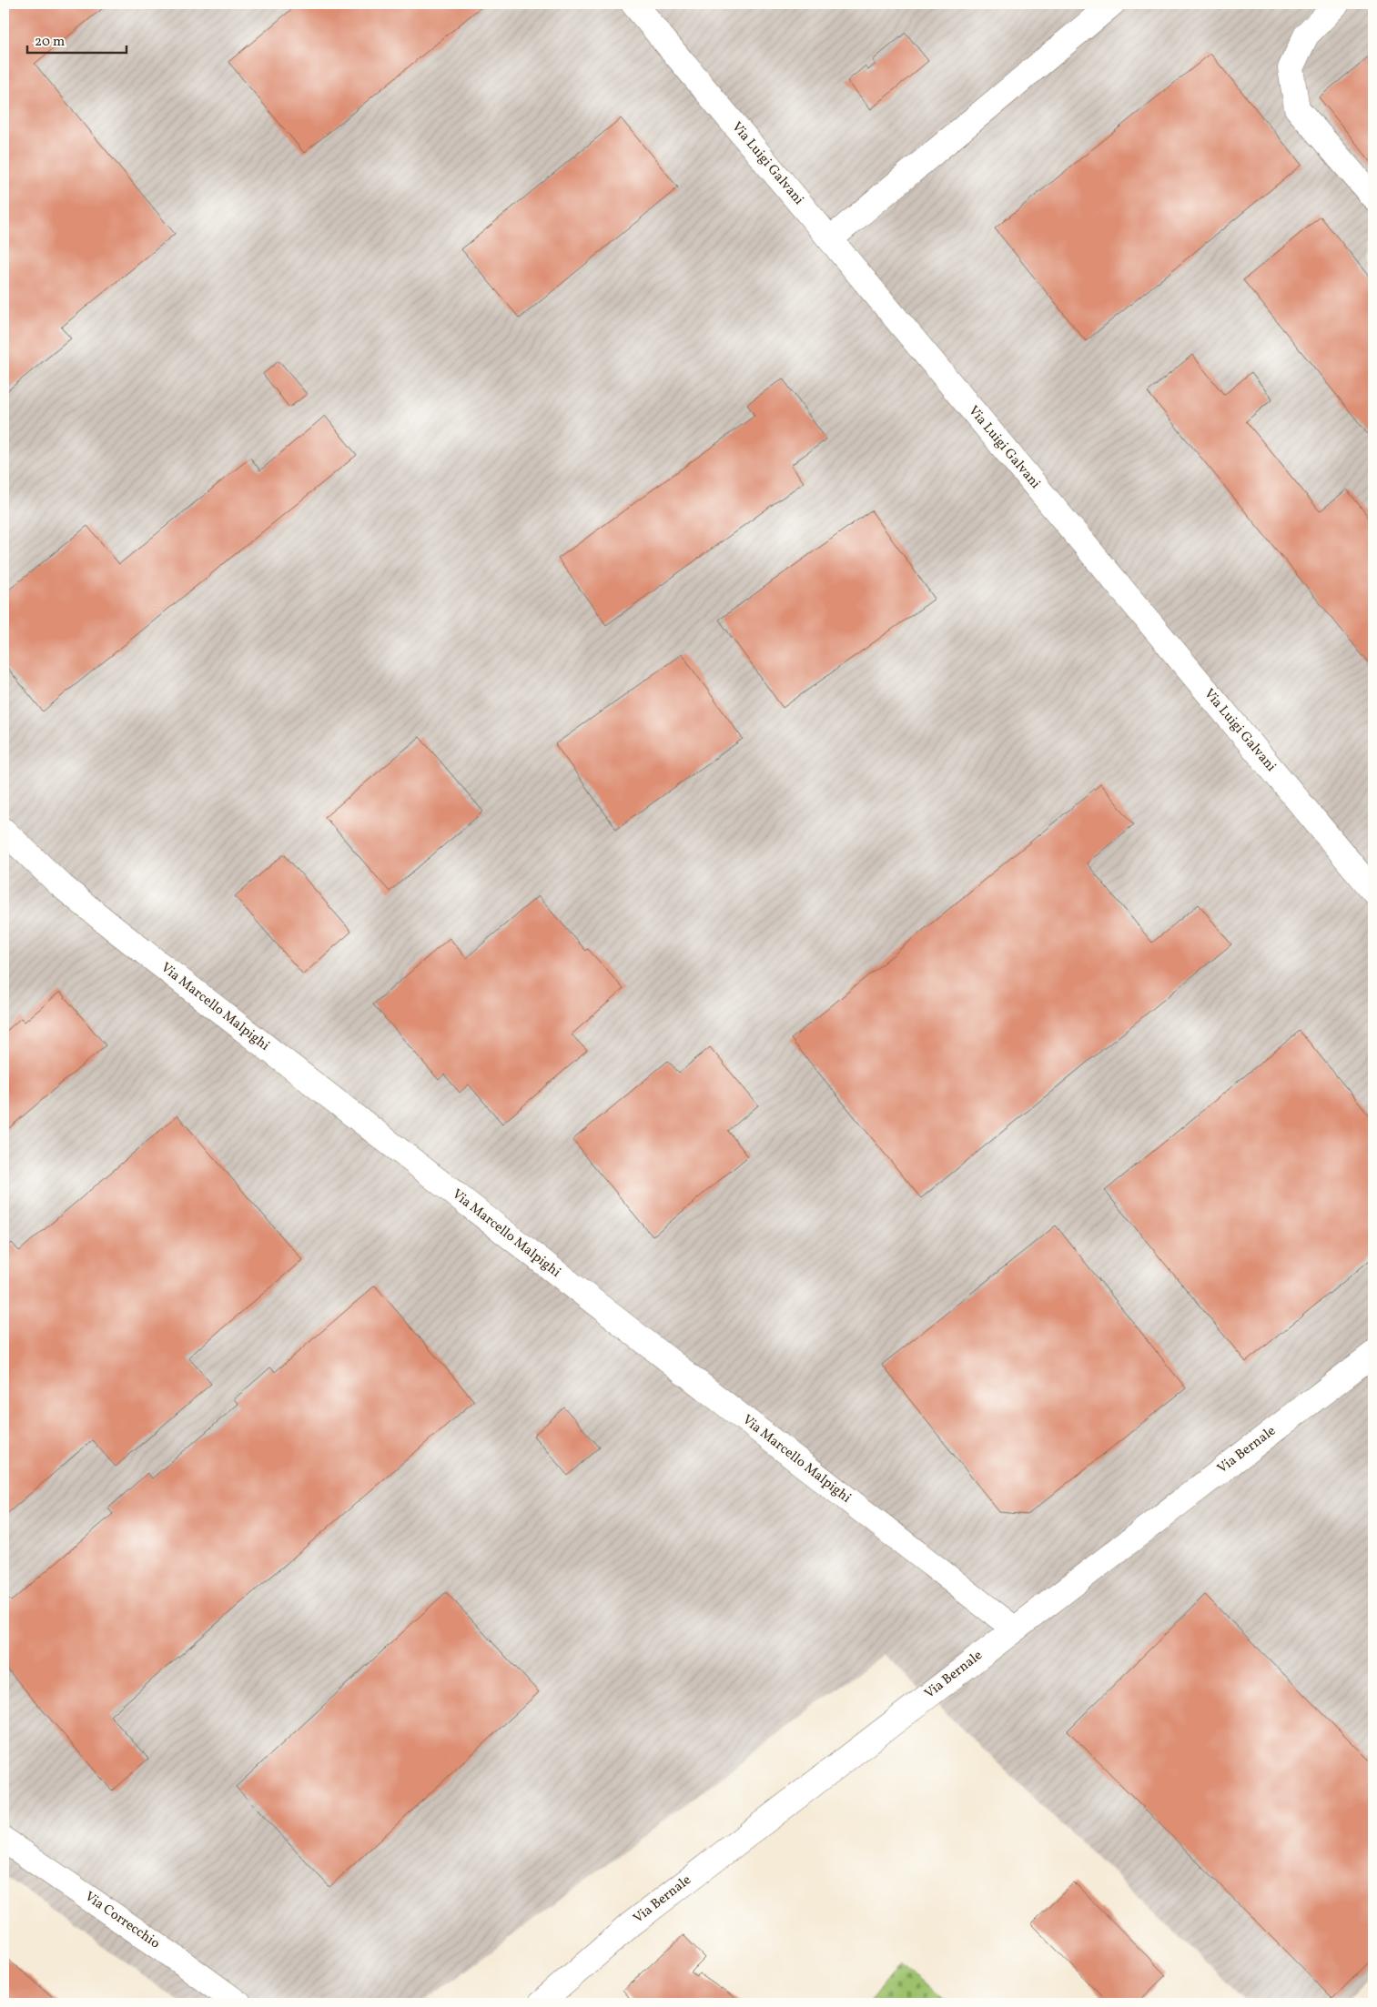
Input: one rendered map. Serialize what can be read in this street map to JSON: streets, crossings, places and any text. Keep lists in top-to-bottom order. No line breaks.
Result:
{"streets":{"street":["Via Luigi Galvani","Via Marcello Malpighi","Via Bernale","Via Correcchio"]},"crossings":[["Via Marcello Malpighi","Via Bernale"]],"scale_bar":"20 m"}
